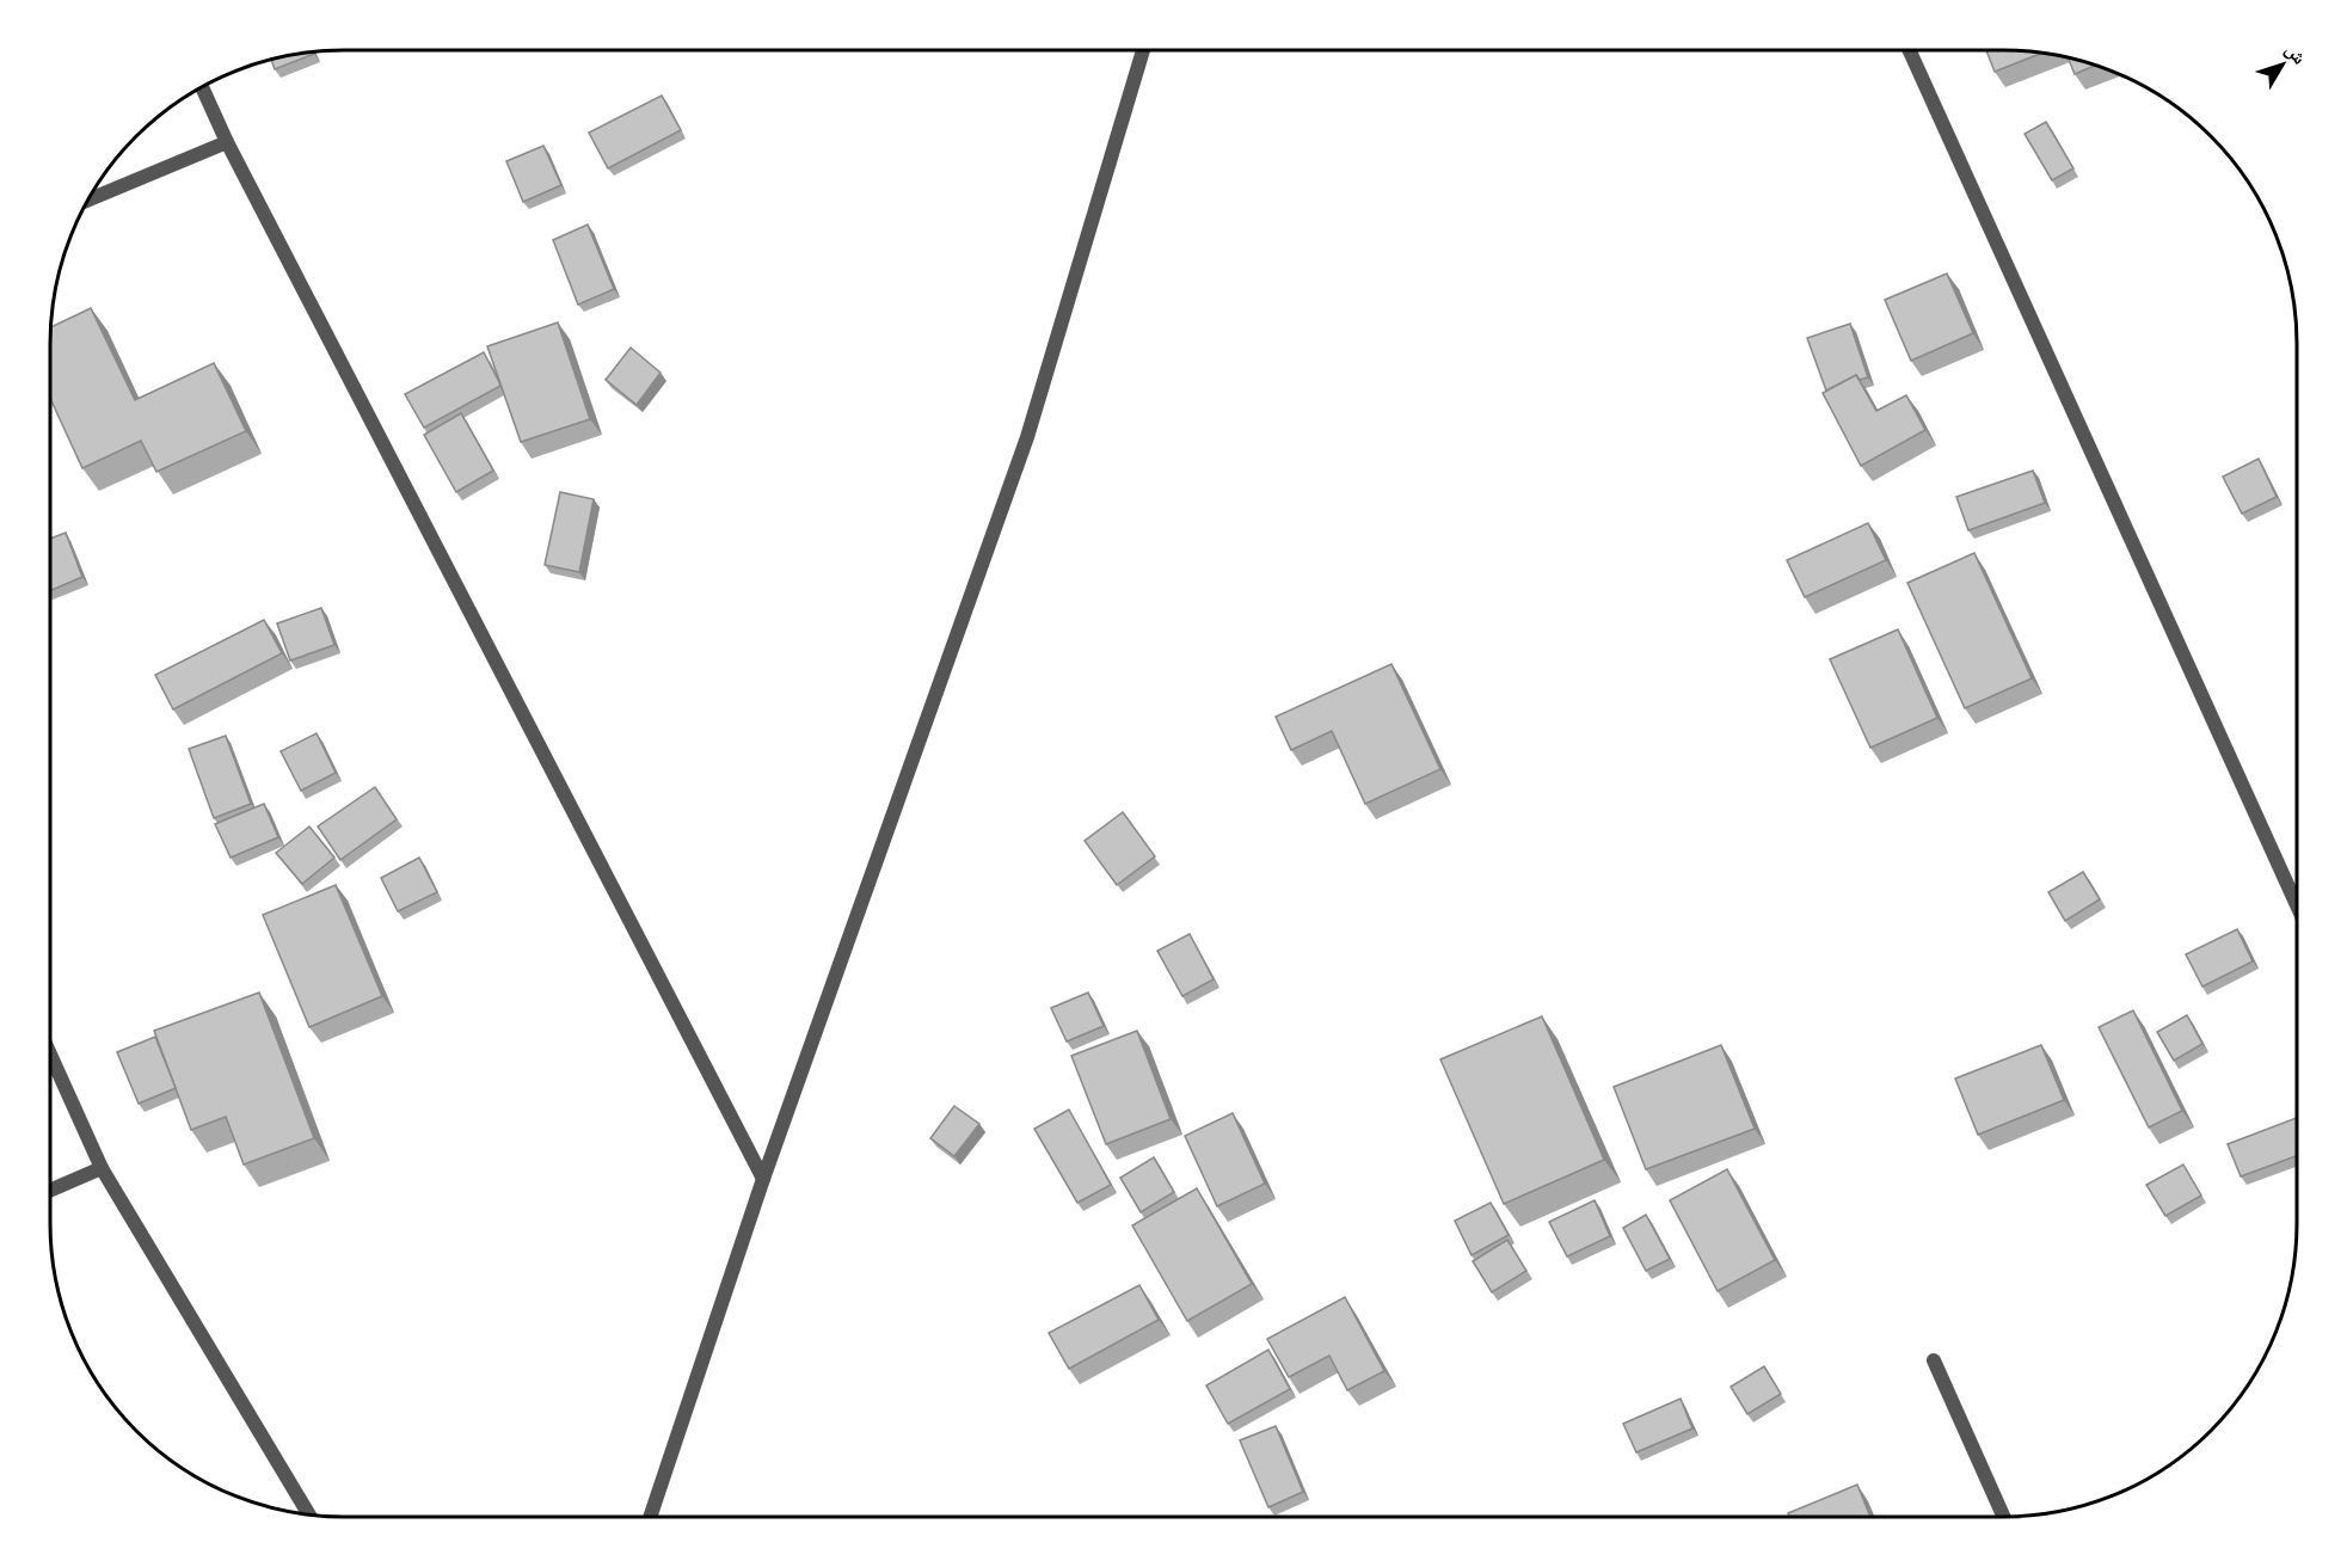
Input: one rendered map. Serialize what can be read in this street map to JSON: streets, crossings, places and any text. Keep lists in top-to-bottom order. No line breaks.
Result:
{"north":"top right"}
